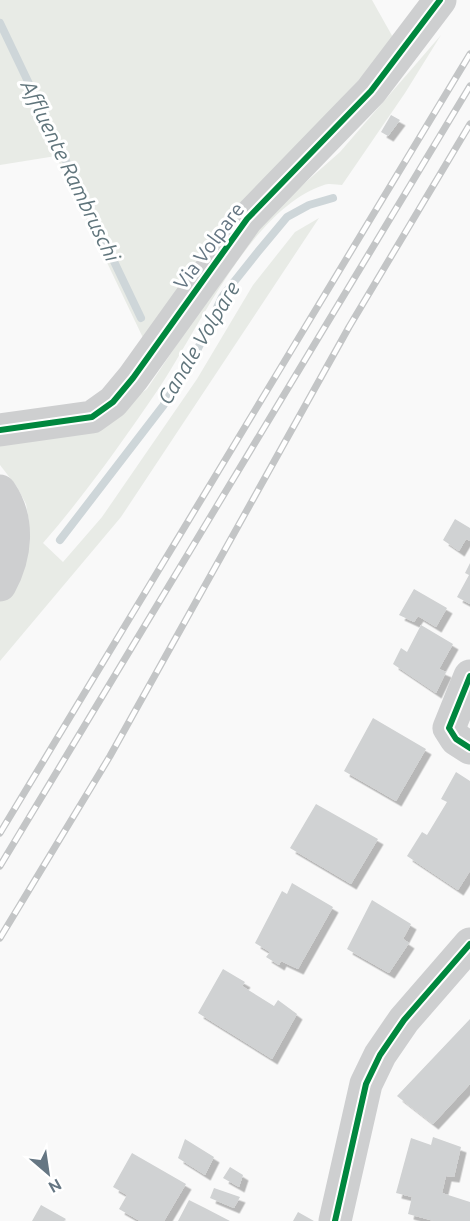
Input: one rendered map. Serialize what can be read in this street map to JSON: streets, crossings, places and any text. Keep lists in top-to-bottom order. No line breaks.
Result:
{"streets":{"street":["Via Volpare"]},"water":["Affluente Rambruschi","Canale Volpare"],"north":"bottom right"}
